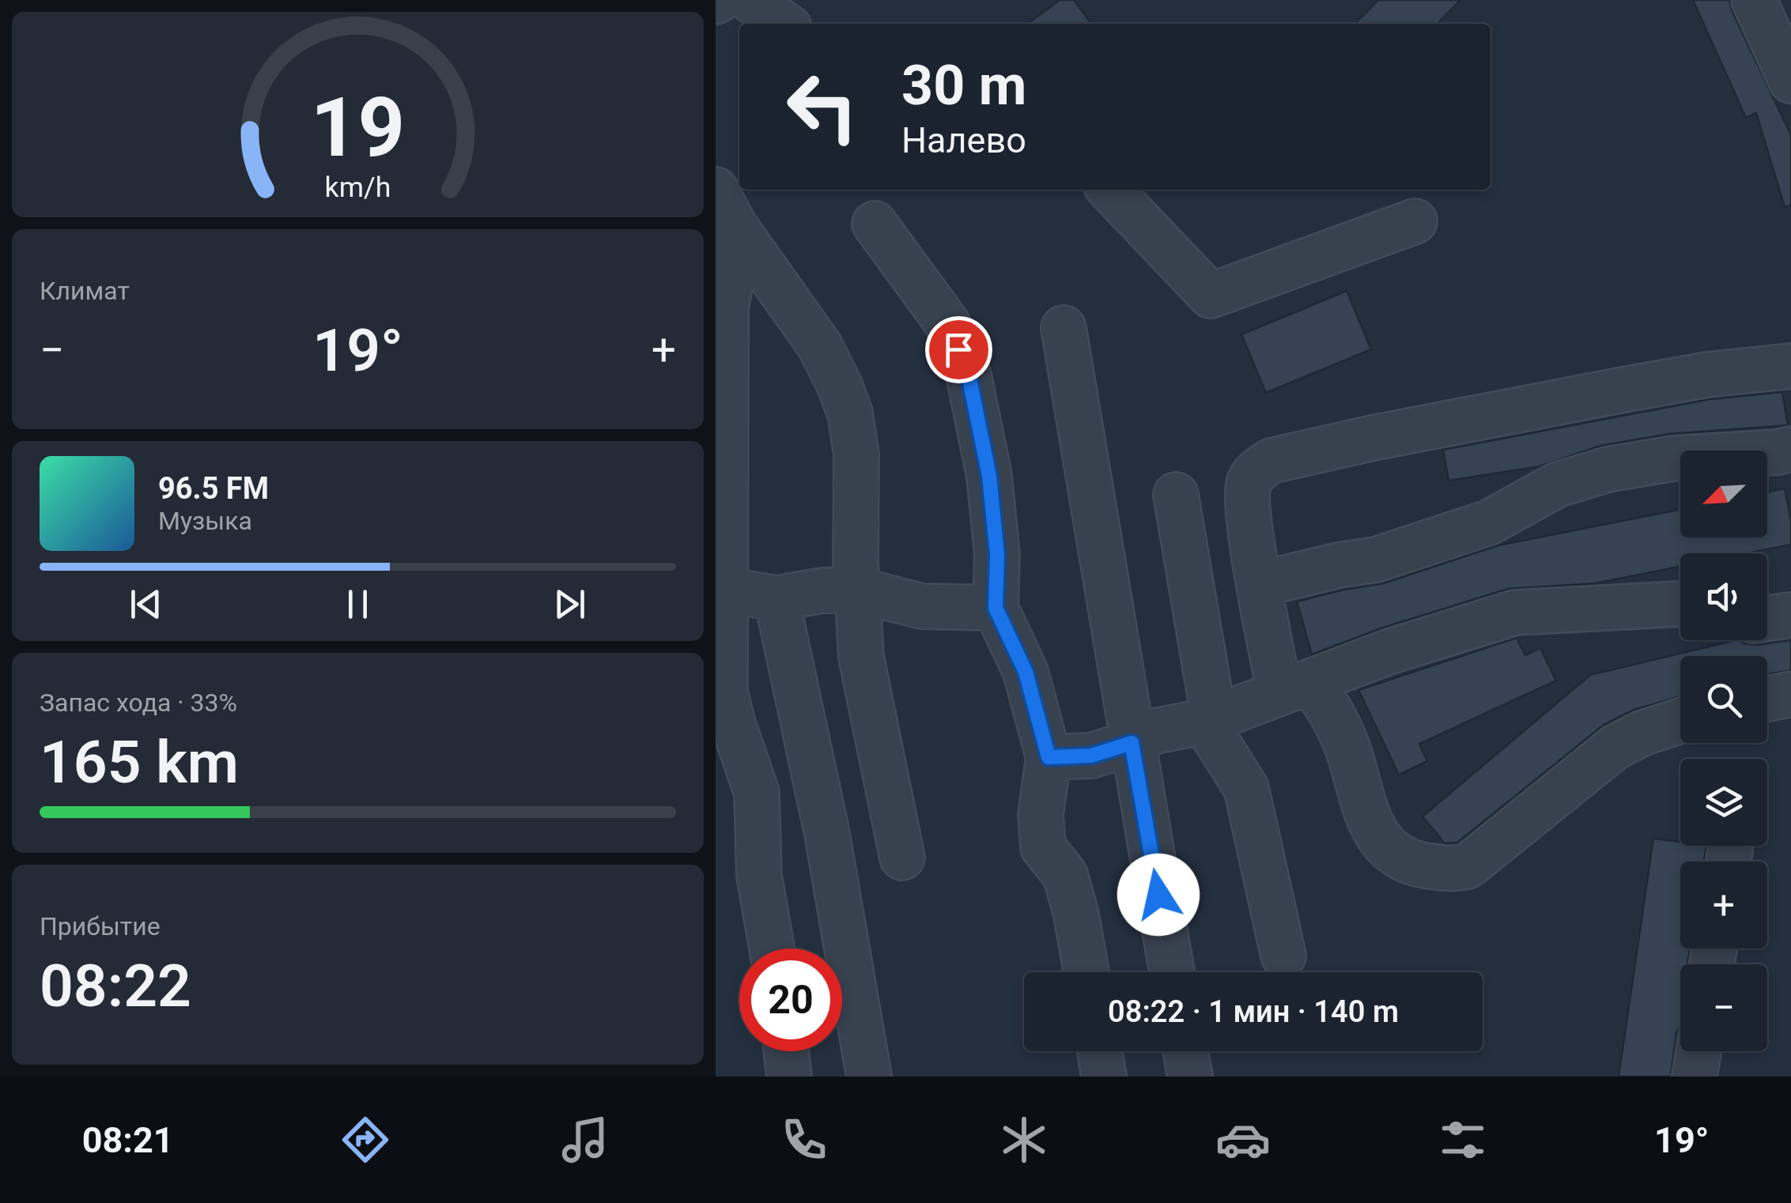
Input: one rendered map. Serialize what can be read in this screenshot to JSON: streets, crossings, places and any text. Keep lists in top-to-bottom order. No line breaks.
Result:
{"north":"bottom left","page":{"turn":["30 m","Налево"],"tile":["Климат",["Запас хода · 33%","165 km"],["Прибытие","08:22"]],"heat":["−","19°","+"],"map_buttons":["+","−"],"song":["96.5 FM","Музыка"],"limit":"20","trip":"08:22 · 1 мин · 140 m","tabs":["08:21","19°"],"gauge":["19","km/h"]}}
